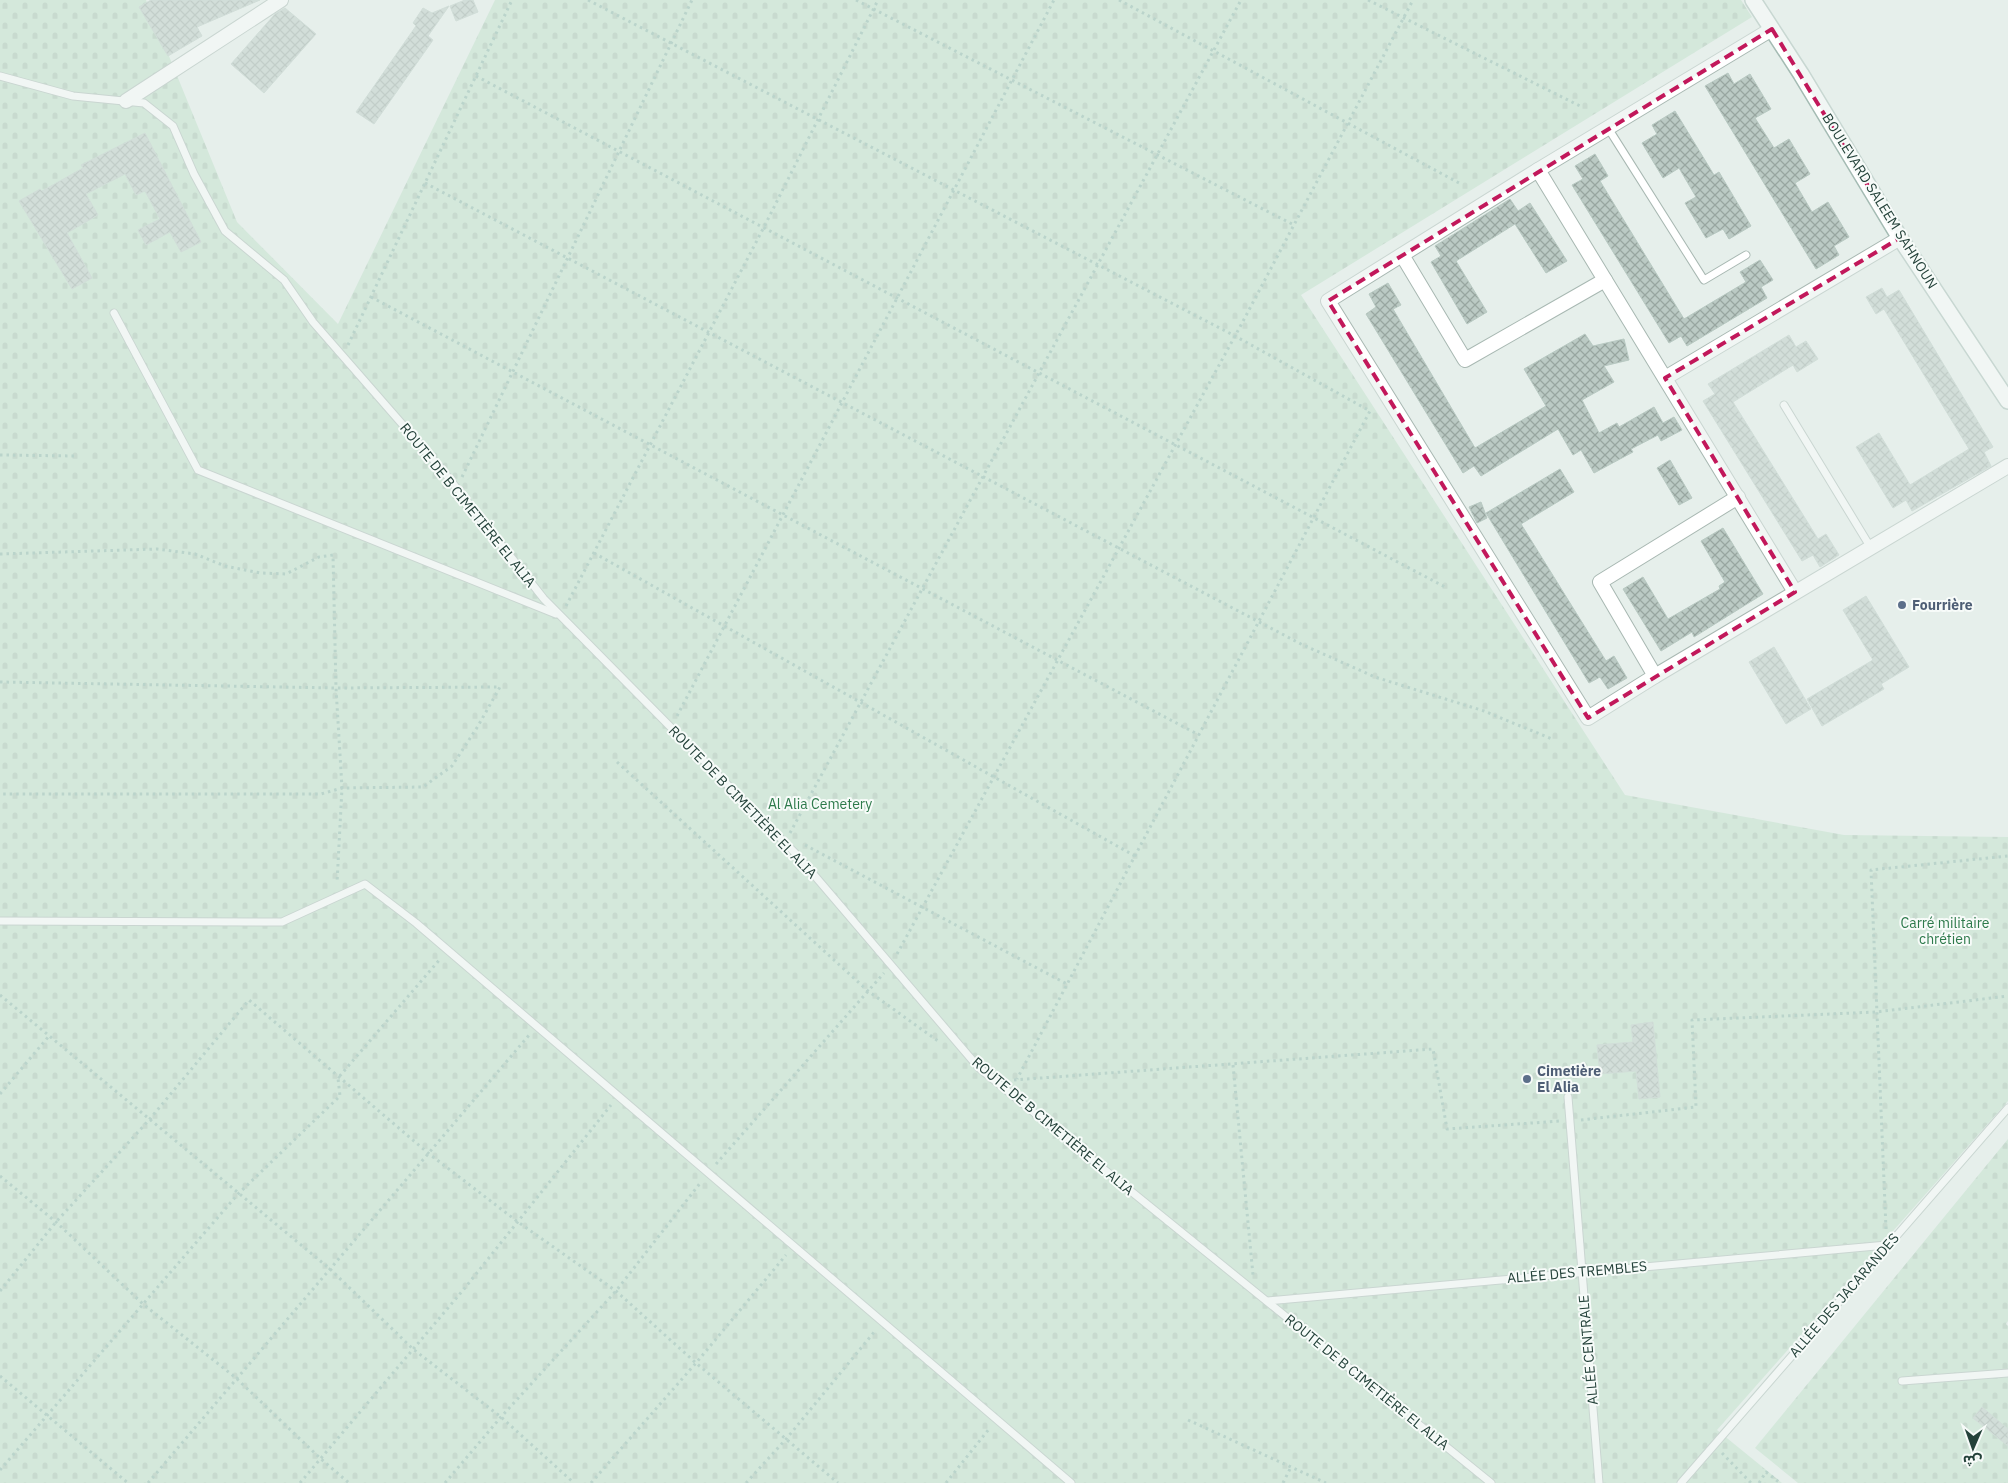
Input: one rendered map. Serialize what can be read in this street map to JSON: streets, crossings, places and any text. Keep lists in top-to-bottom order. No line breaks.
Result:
{"streets":{"street":["BOULEVARD SALEEM SAHNOUN"],"lane":["ROUTE DE B CIMETIÈRE EL ALIA","ALLÉE DES TREMBLES","ALLÉE DES JACARANDES","ALLÉE CENTRALE"]},"crossings":[["ROUTE DE B CIMETIÈRE EL ALIA","ALLÉE DES TREMBLES"],["ALLÉE DES TREMBLES","ALLÉE DES JACARANDES"],["ALLÉE DES TREMBLES","ALLÉE CENTRALE"]],"parks":["Al Alia Cemetery","Carré militaire chrétien"],"places":["Fourrière","Cimetière El Alia"],"north":"bottom"}
